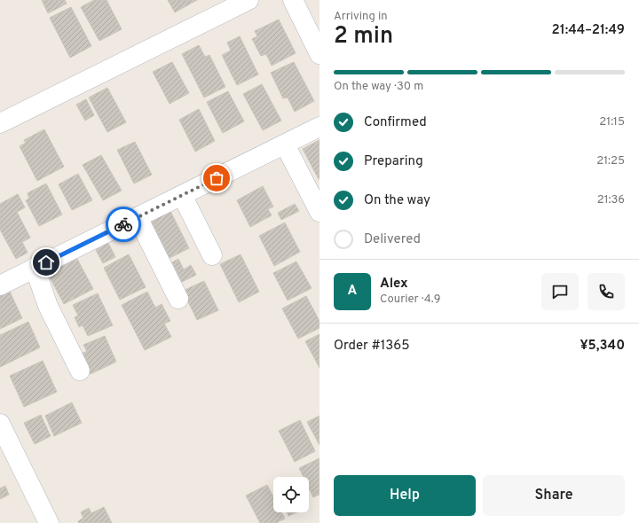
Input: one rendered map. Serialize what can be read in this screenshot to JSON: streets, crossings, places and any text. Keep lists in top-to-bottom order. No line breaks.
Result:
{"page":{"heading":["2 min","Arriving in","21:44–21:49"],"panel":["Alex","Courier · 4.9","Order #1365","¥5,340"],"bar":"On the way · 30 m","list":[["Confirmed","21:15"],["Preparing","21:25"],["On the way","21:36"],"Delivered"],"round":"A","buttons":["Help","Share"]}}
